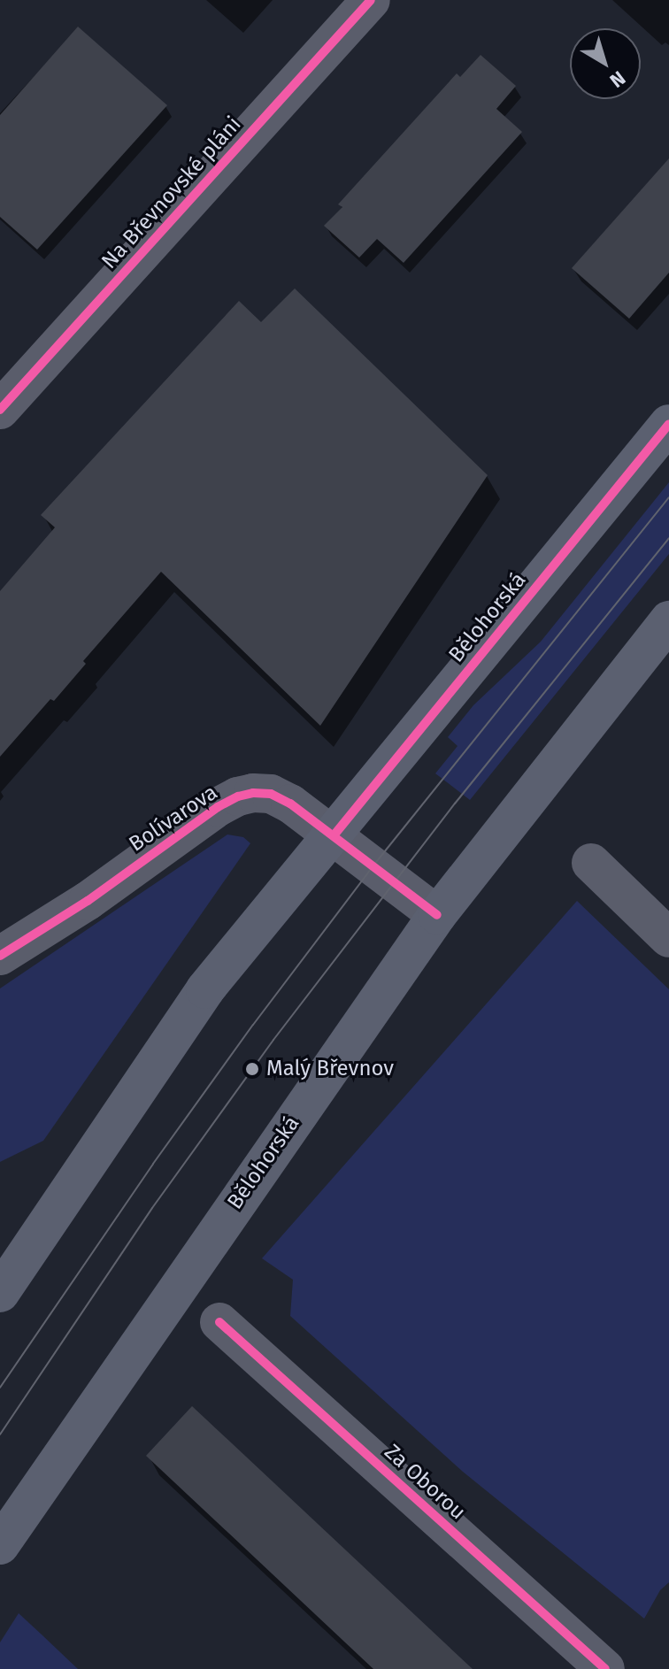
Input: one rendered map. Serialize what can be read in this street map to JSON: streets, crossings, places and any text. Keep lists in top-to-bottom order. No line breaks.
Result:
{"streets":{"main road":["Bělohorská"],"street":["Na Břevnovské pláni","Bolívarova","Za Oborou"]},"crossings":[["Bělohorská","Bolívarova"]],"places":["Malý Břevnov"],"north":"bottom right"}
